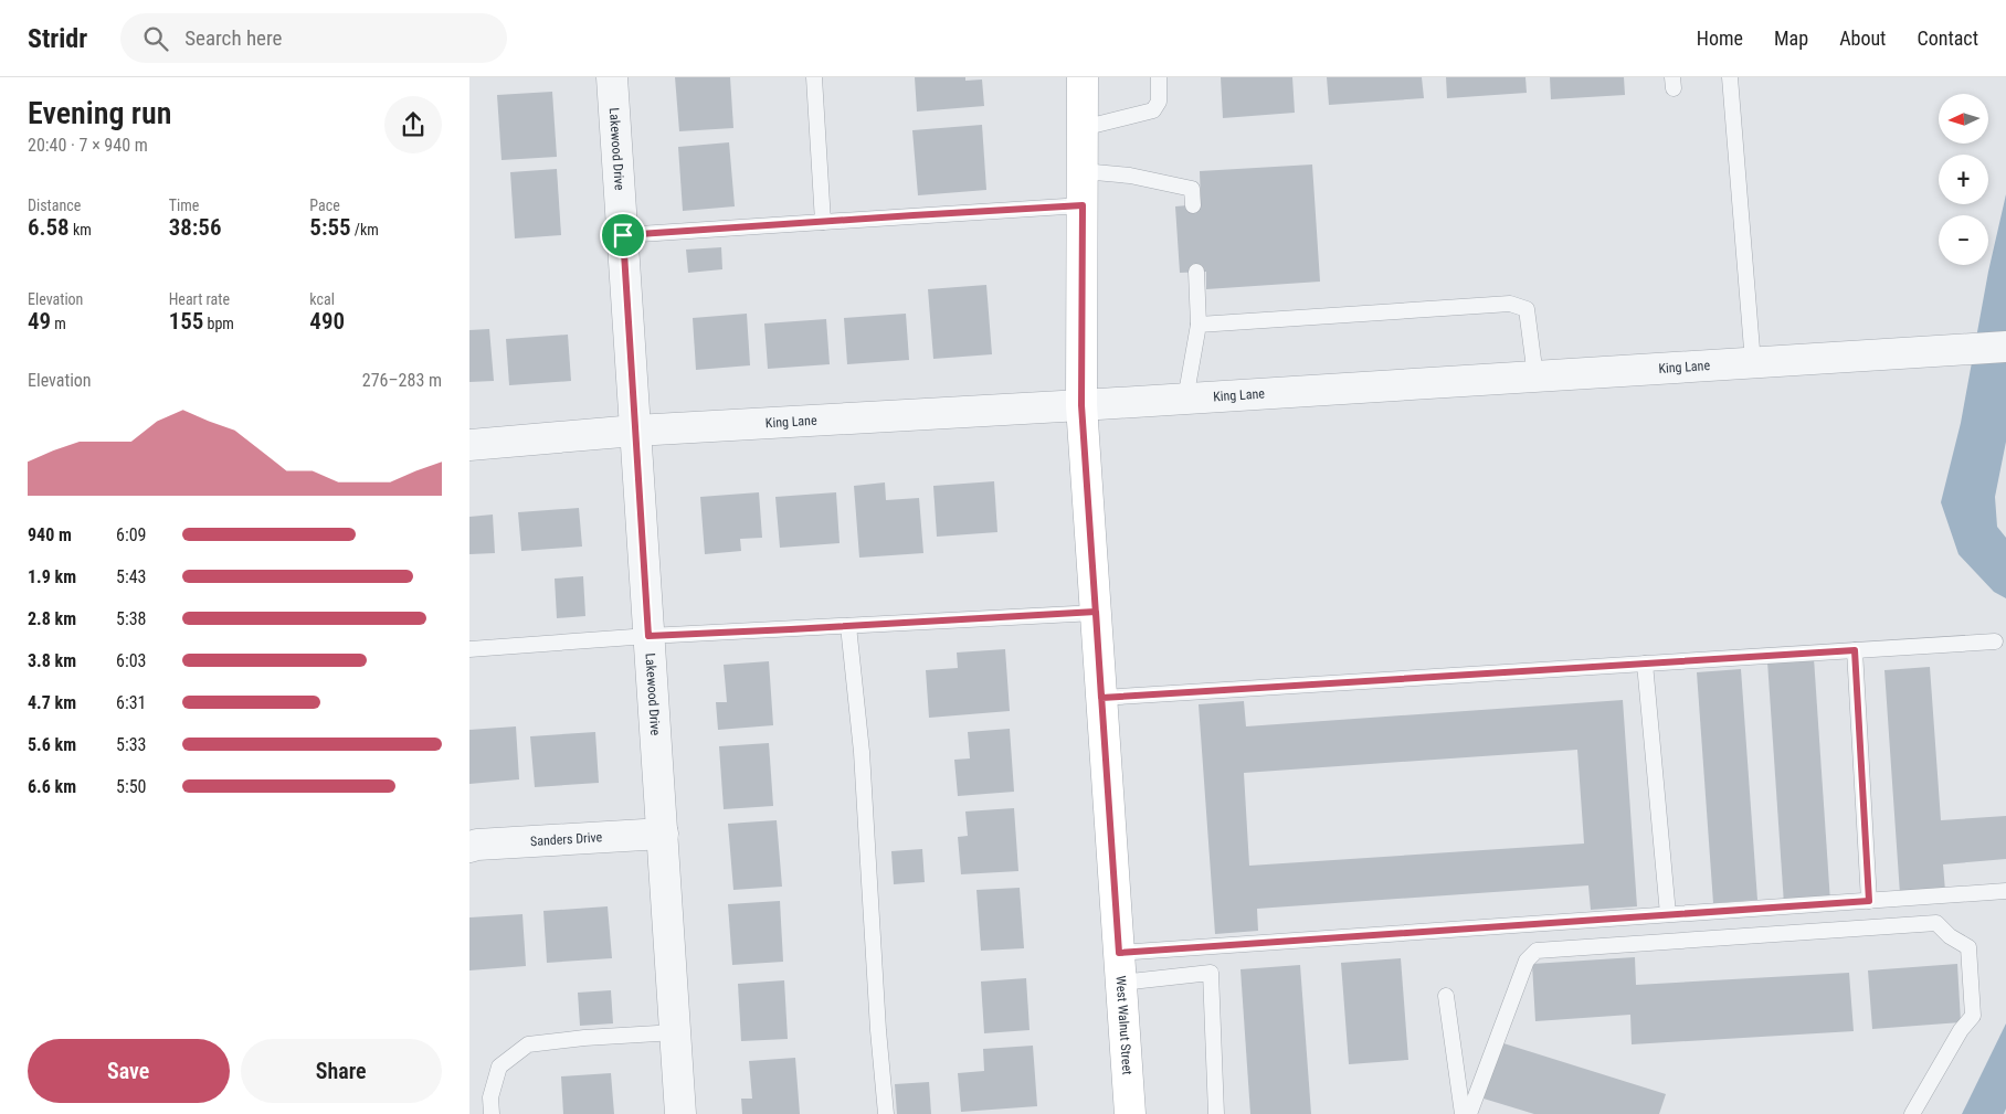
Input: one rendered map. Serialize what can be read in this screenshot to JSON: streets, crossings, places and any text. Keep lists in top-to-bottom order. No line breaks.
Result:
{"streets":{"main road":["West Walnut Street"],"street":["Lakewood Drive","King Lane","Sanders Drive"]},"crossings":[["Lakewood Drive","King Lane"],["Lakewood Drive","Sanders Drive"],["King Lane","West Walnut Street"]],"north":"left","page":{"header":"Stridr","search":"Search here","nav":["Home","Map","About","Contact"],"heading":["Evening run","20:40 · 7 × 940 m"],"map_buttons":["+","−"],"stats":[["Distance","6.58 km"],["Time","38:56"],["Pace","5:55 /km"],["Elevation","49 m"],["Heart rate","155 bpm"],["kcal","490"]],"chart":["Elevation","276–283 m"],"list":[{"name":"940 m","note":"6:09"},{"name":"1.9 km","note":"5:43"},{"name":"2.8 km","note":"5:38"},{"name":"3.8 km","note":"6:03"},{"name":"4.7 km","note":"6:31"},{"name":"5.6 km","note":"5:33"},{"name":"6.6 km","note":"5:50"}],"buttons":["Save","Share"]}}
